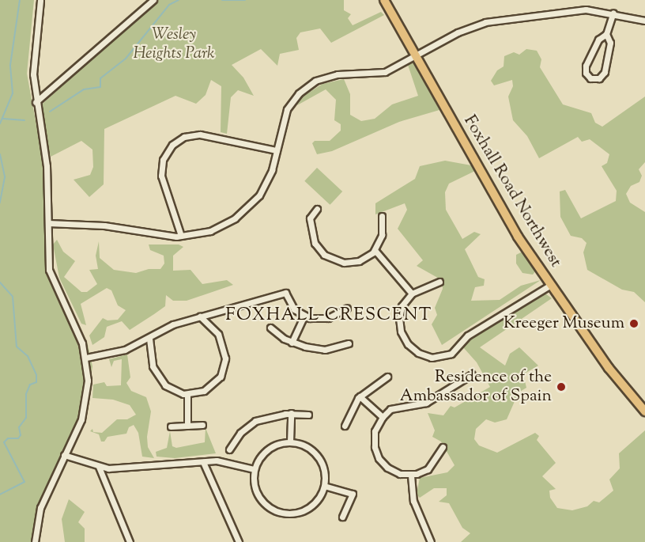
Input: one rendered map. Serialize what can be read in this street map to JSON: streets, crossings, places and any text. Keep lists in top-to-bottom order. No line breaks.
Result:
{"streets":{"main road":["Foxhall Road Northwest"]},"districts":["FOXHALL CRESCENT"],"parks":["Wesley Heights Park"],"places":["Kreeger Museum","Residence of the Ambassador of Spain"]}
